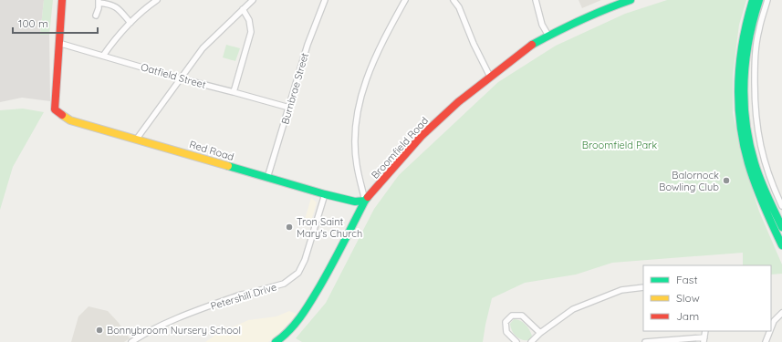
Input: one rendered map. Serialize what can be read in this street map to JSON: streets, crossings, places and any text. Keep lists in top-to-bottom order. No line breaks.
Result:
{"streets":{"street":["Oatfield Street","Burnbrae Street","Broomfield Road","Red Road","Petershill Drive"]},"crossings":[["Oatfield Street","Burnbrae Street"],["Oatfield Street","Red Road"],["Burnbrae Street","Red Road"],["Broomfield Road","Red Road"],["Red Road","Petershill Drive"]],"parks":["Broomfield Park"],"places":["Balornock Bowling Club","Tron Saint Mary's Church","Bonnybroom Nursery School"],"legend":["Fast","Slow","Jam"],"scale_bar":"100 m"}
